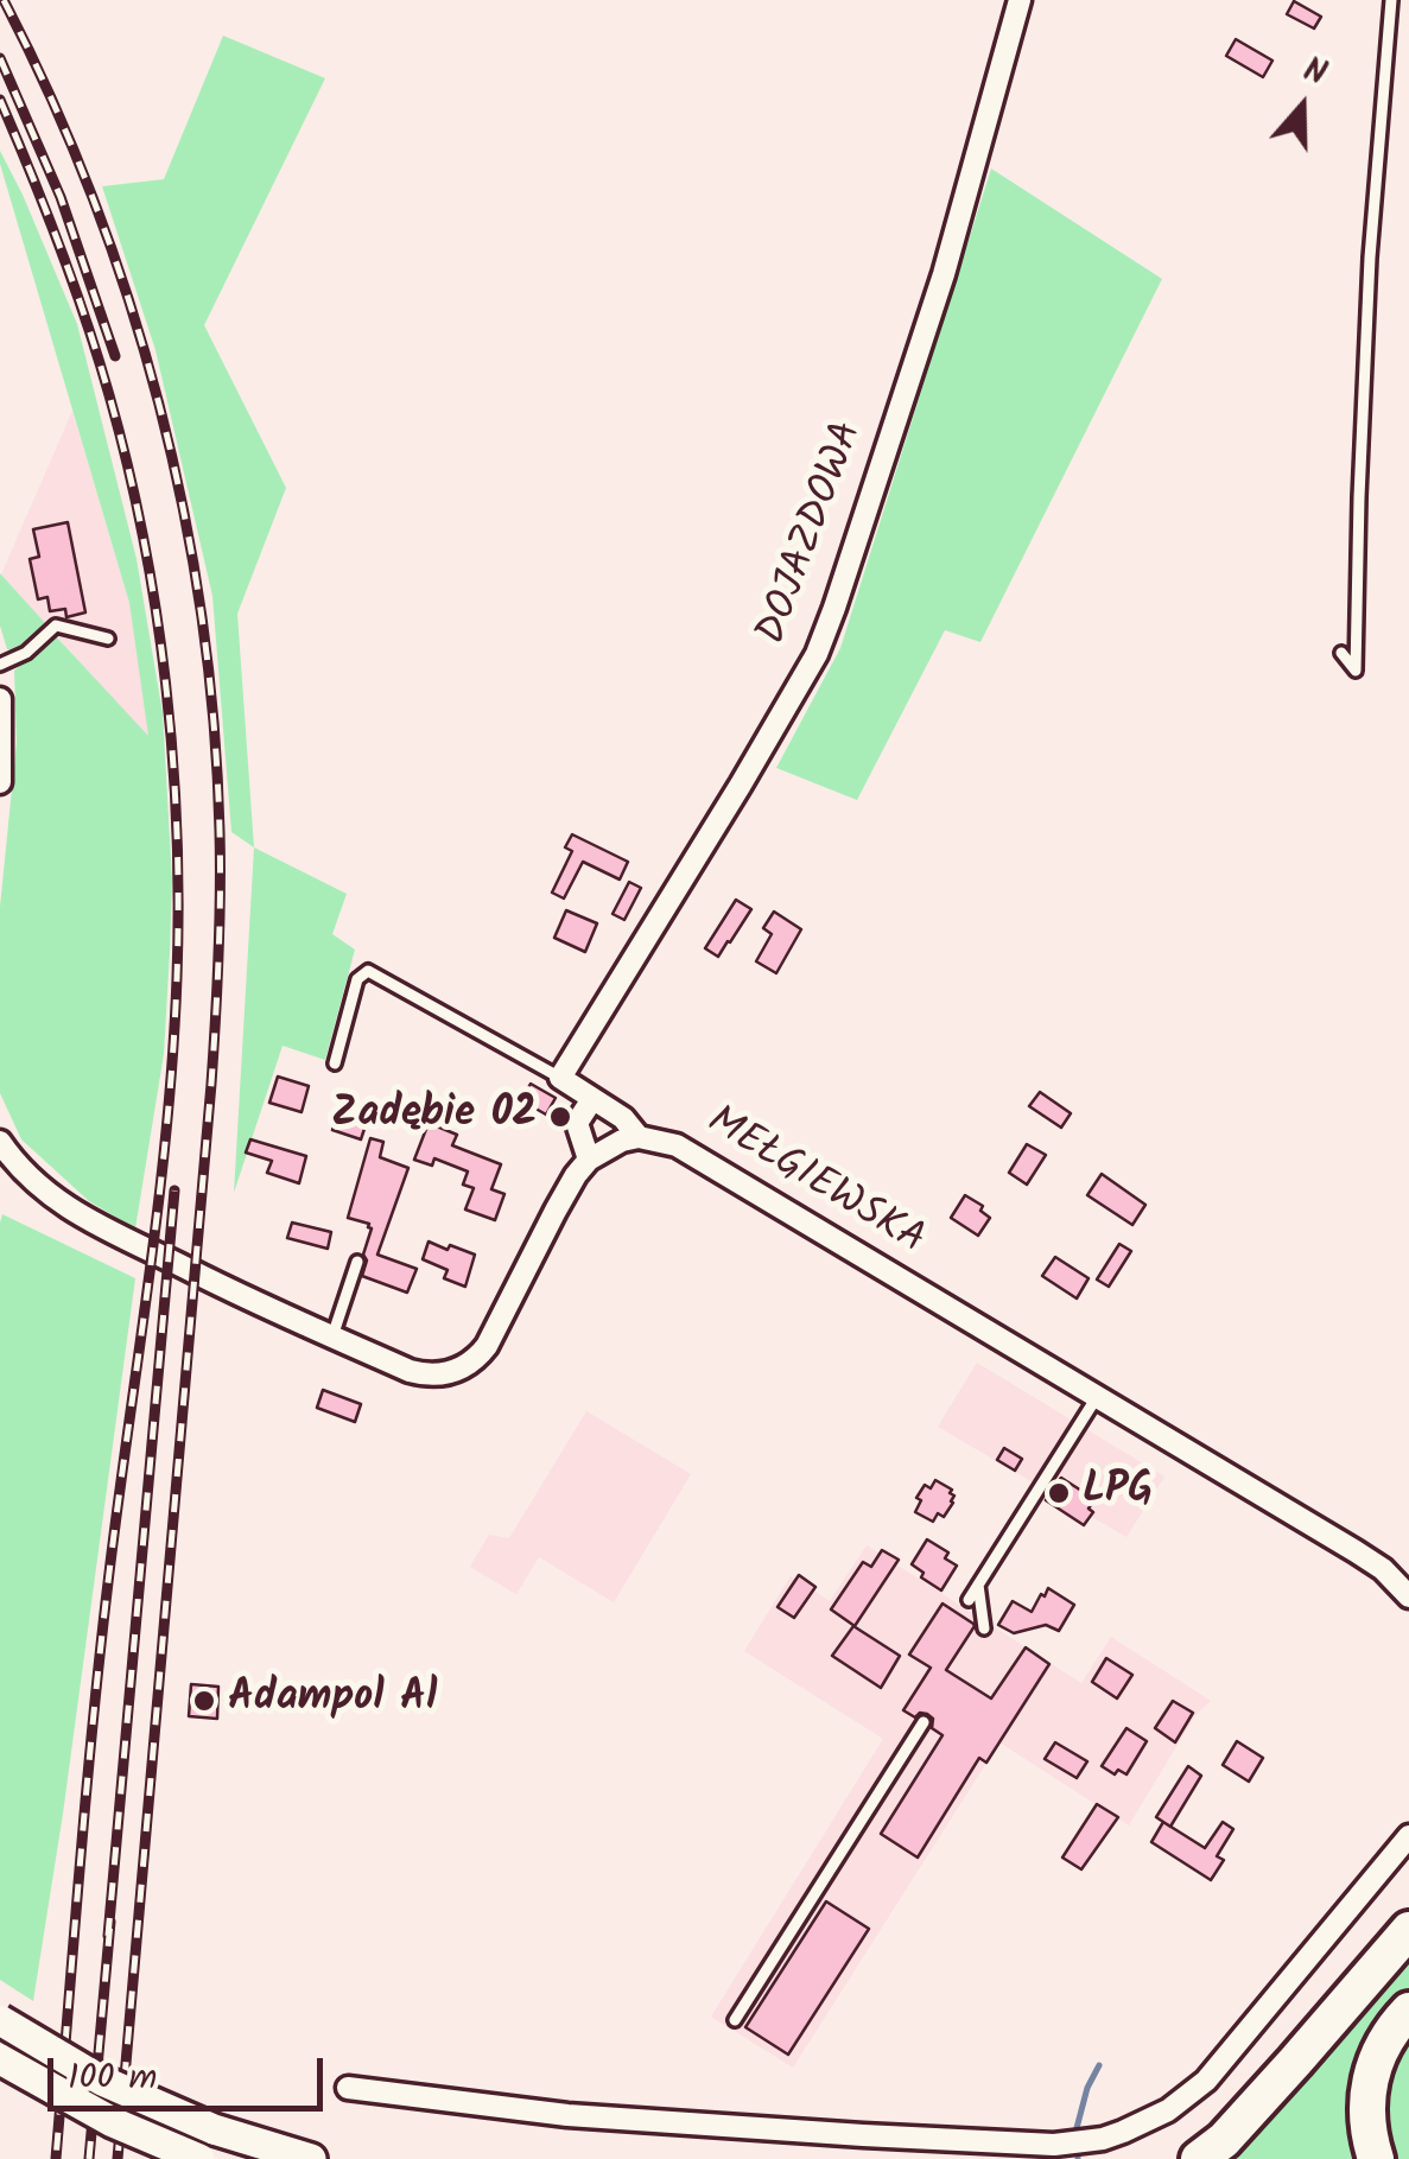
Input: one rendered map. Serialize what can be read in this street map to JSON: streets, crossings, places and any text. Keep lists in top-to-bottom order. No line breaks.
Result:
{"streets":{"street":["DOJAZDOWA","MEŁGIEWSKA"]},"places":["Zadębie 02","LPG","Adampol Al"],"scale_bar":"100 m","north":"top"}
